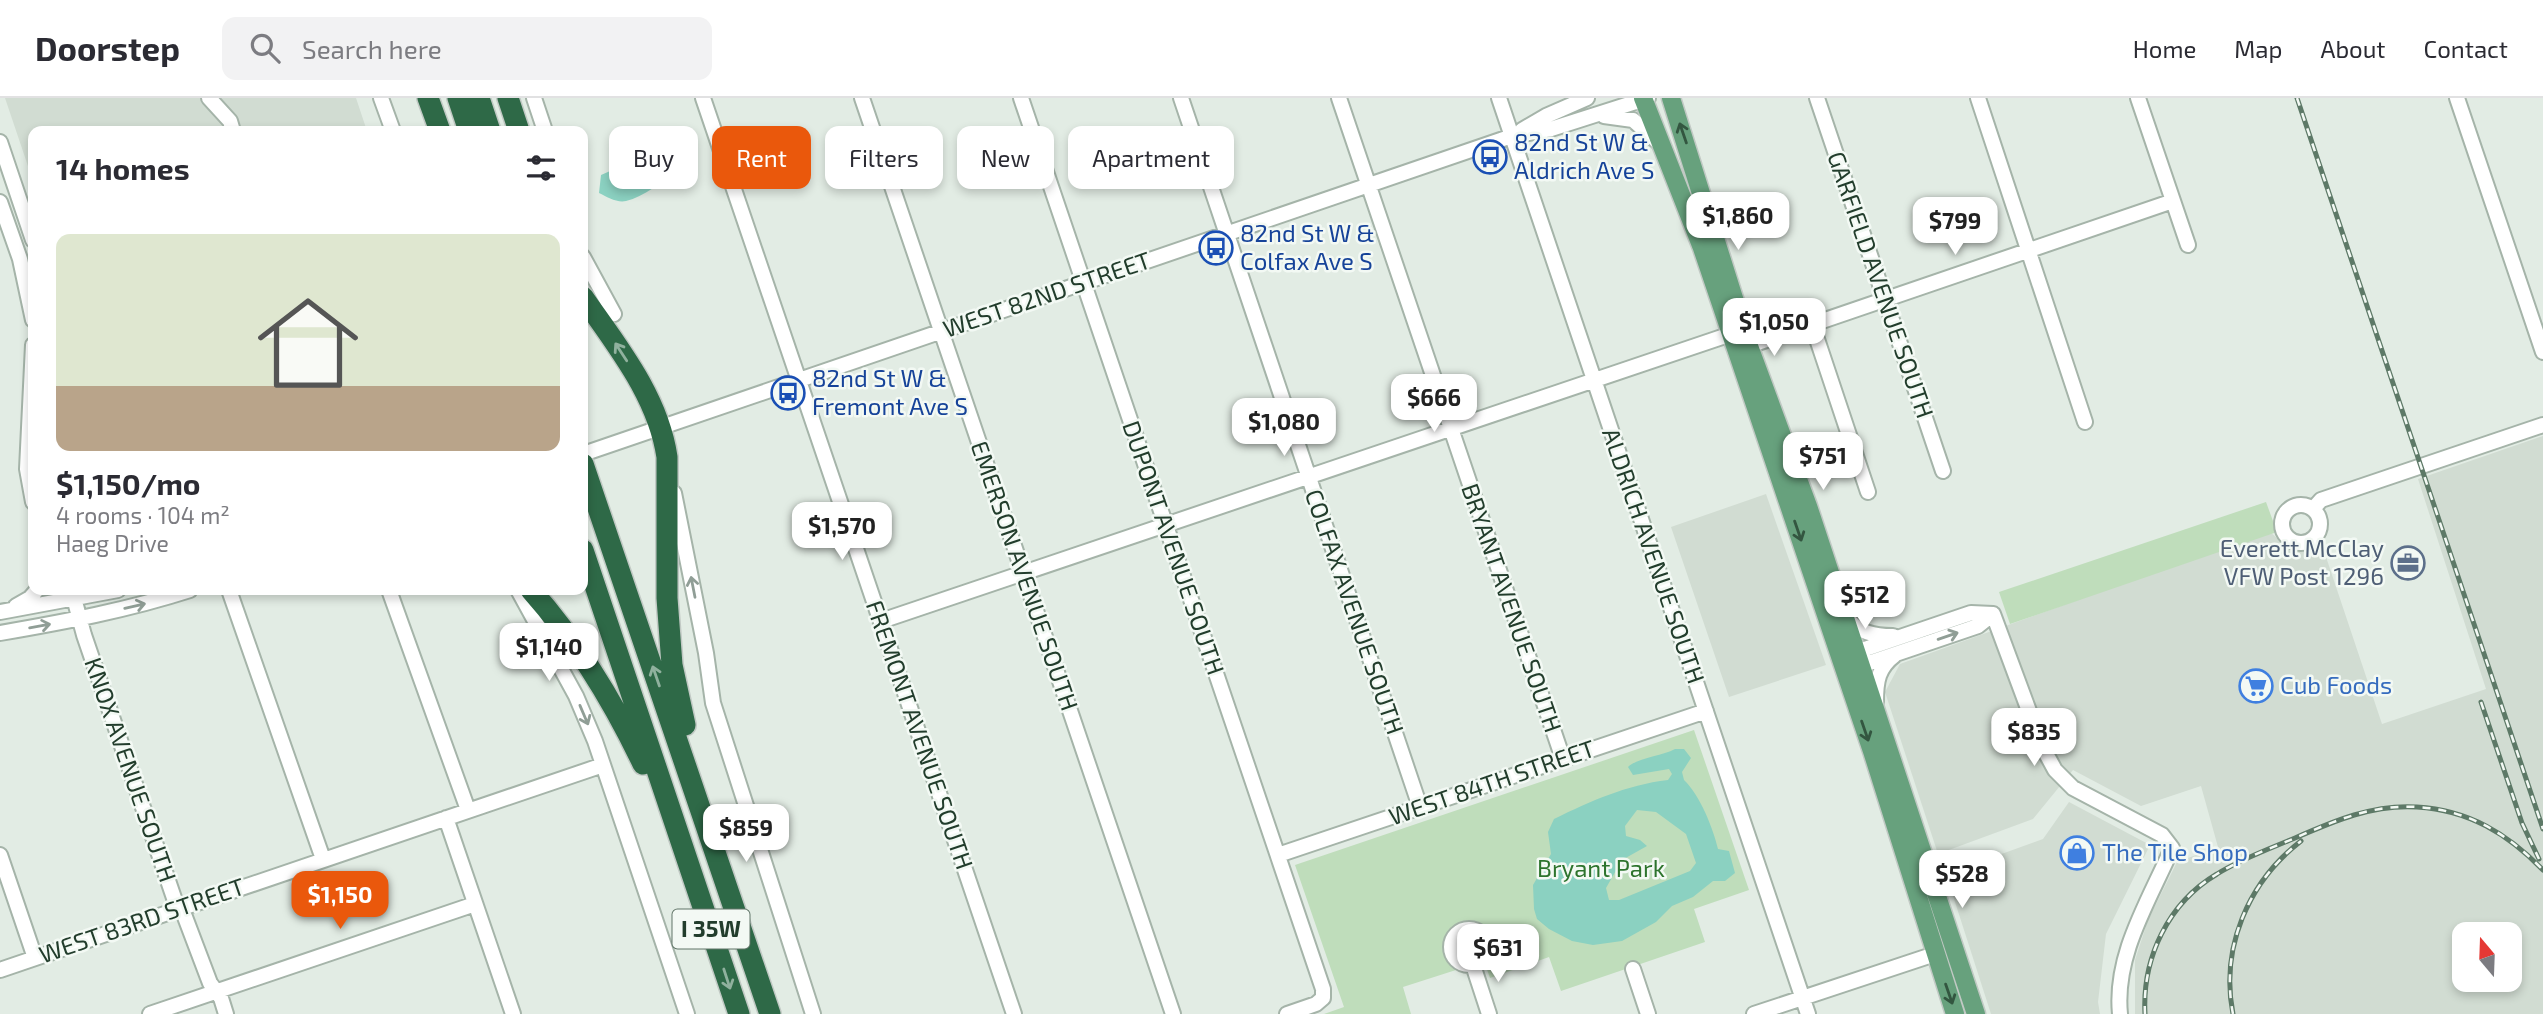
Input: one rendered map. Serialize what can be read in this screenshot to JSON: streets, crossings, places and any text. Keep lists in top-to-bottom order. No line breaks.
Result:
{"streets":{"highway":["I 35W"],"street":["GARFIELD AVENUE SOUTH","WEST 82ND STREET","DUPONT AVENUE SOUTH","ALDRICH AVENUE SOUTH","EMERSON AVENUE SOUTH","BRYANT AVENUE SOUTH","COLFAX AVENUE SOUTH","FREMONT AVENUE SOUTH","KNOX AVENUE SOUTH","WEST 84TH STREET","WEST 83RD STREET"]},"crossings":[["WEST 82ND STREET","DUPONT AVENUE SOUTH"],["WEST 82ND STREET","ALDRICH AVENUE SOUTH"],["WEST 82ND STREET","EMERSON AVENUE SOUTH"],["WEST 82ND STREET","BRYANT AVENUE SOUTH"],["WEST 82ND STREET","COLFAX AVENUE SOUTH"],["WEST 82ND STREET","FREMONT AVENUE SOUTH"],["DUPONT AVENUE SOUTH","WEST 84TH STREET"],["ALDRICH AVENUE SOUTH","WEST 84TH STREET"],["BRYANT AVENUE SOUTH","WEST 84TH STREET"],["COLFAX AVENUE SOUTH","WEST 84TH STREET"],["KNOX AVENUE SOUTH","WEST 83RD STREET"]],"parks":["Bryant Park"],"places":{"bus stop":["82nd St W & Aldrich Ave S","82nd St W & Colfax Ave S","82nd St W & Fremont Ave S"],"office":["Everett McClay VFW Post 1296"],"supermarket":["Cub Foods"],"shop":["The Tile Shop"]},"north":"top","page":{"header":"Doorstep","search":"Search here","nav":["Home","Map","About","Contact"],"chip":["Buy","Rent","Filters","New","Apartment"],"heading":"14 homes","price":["$1,860","$799","$1,050","$666","$1,080","$751","$1,570","$512","$1,140","$835","$859","$528","$1,150","$631"],"list":[{"name":"$1,150/mo","note":"4 rooms · 104 m² · Haeg Drive"}]}}
